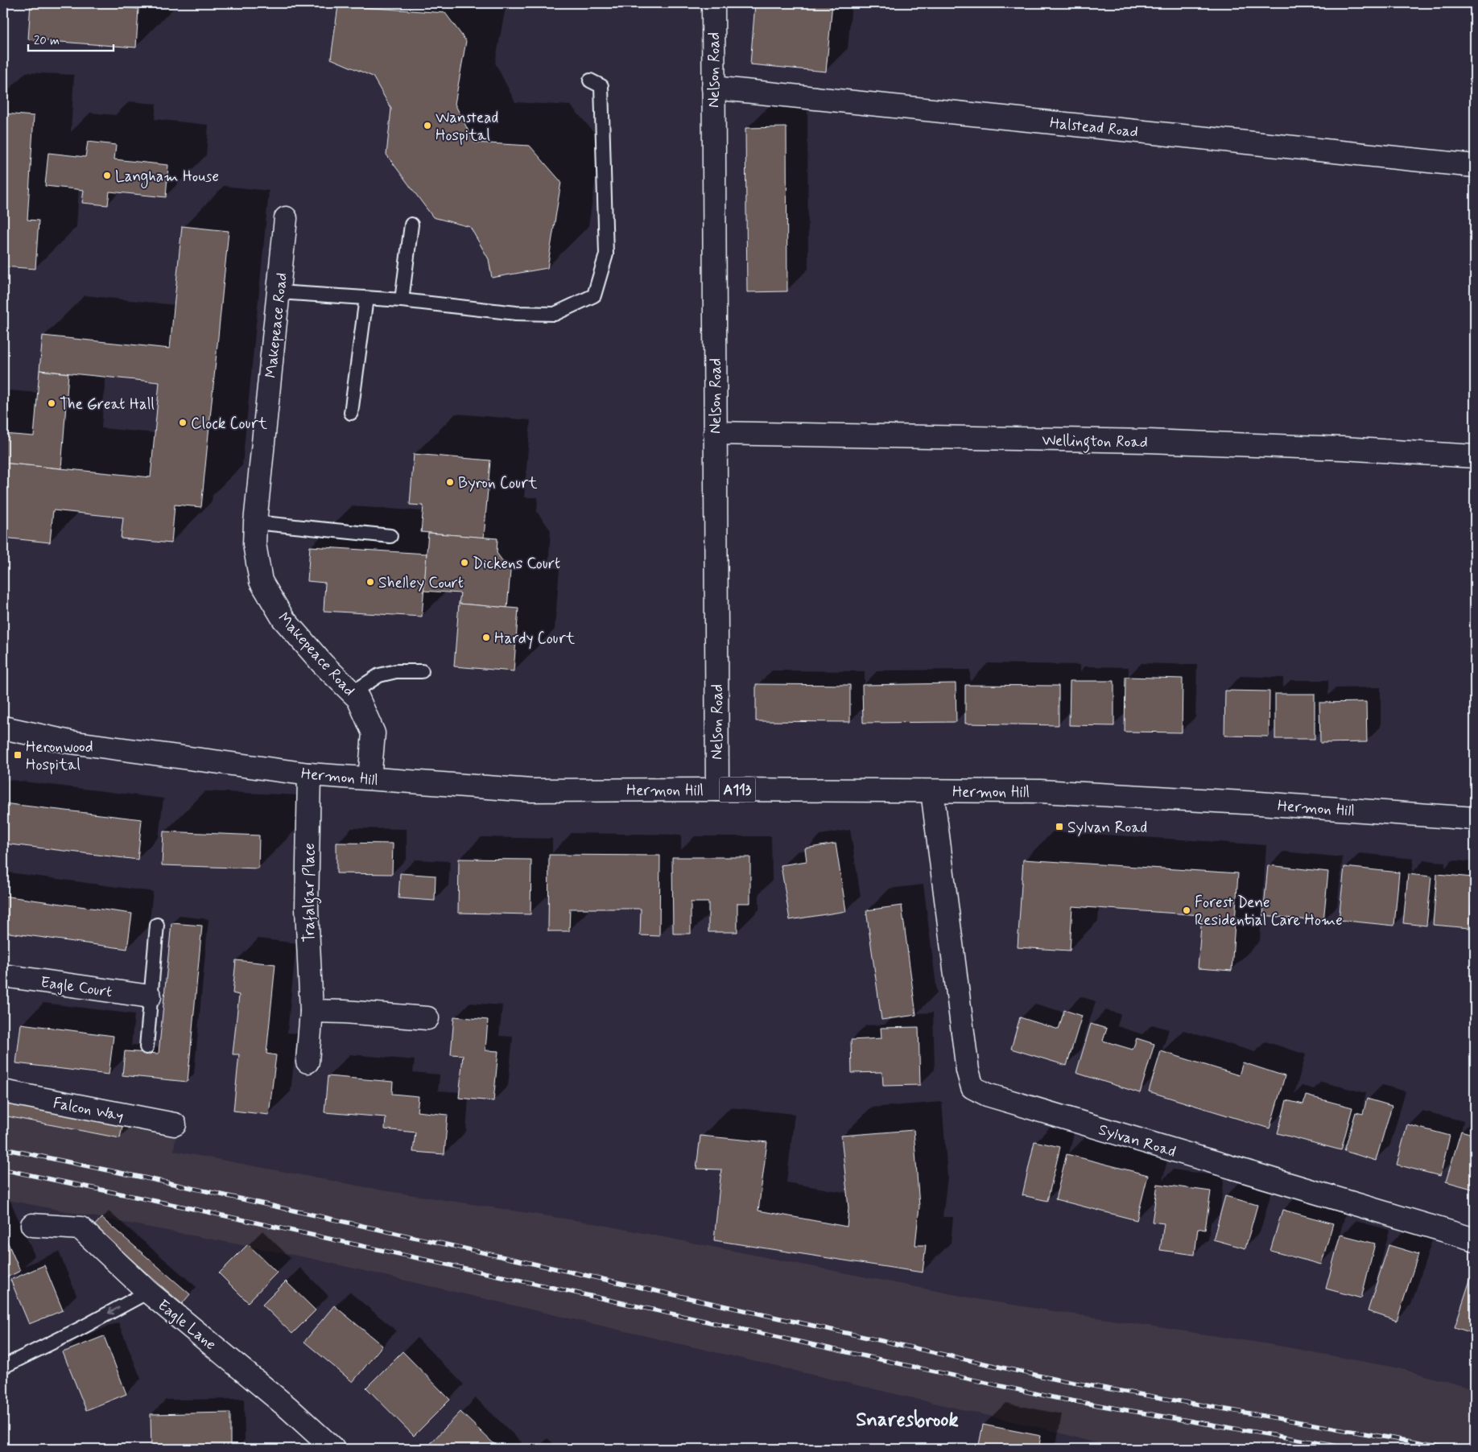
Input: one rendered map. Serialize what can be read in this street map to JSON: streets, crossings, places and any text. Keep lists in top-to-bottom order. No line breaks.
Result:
{"streets":{"street":["Nelson Road","Halstead Road","Makepeace Road","Wellington Road","Hermon Hill","A113","Trafalgar Place","Eagle Court","Falcon Way","Sylvan Road","Eagle Lane"]},"crossings":[["Nelson Road","Halstead Road"],["Nelson Road","Wellington Road"],["Nelson Road","Hermon Hill"],["Makepeace Road","Hermon Hill"],["Hermon Hill","Trafalgar Place"],["Hermon Hill","Sylvan Road"]],"districts":["Snaresbrook"],"places":{"other":["Wanstead Hospital","Langham House","The Great Hall","Clock Court","Byron Court","Dickens Court","Shelley Court","Hardy Court","Forest Dene Residential Care Home"],"transit":["Heronwood Hospital","Sylvan Road"]},"scale_bar":"20 m"}
